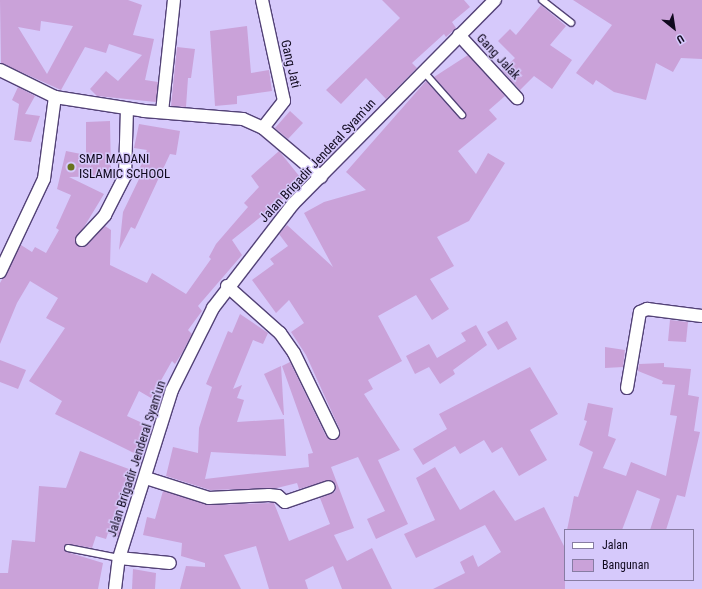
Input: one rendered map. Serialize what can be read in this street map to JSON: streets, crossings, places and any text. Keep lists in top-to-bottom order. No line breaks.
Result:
{"streets":{"street":["Gang Jalak","Gang Jati","Jalan Brigadir Jenderal Syam'un"]},"crossings":[["Gang Jalak","Jalan Brigadir Jenderal Syam'un"]],"places":["SMP MADANI ISLAMIC SCHOOL"],"legend":["Jalan","Bangunan"],"north":"bottom right"}
